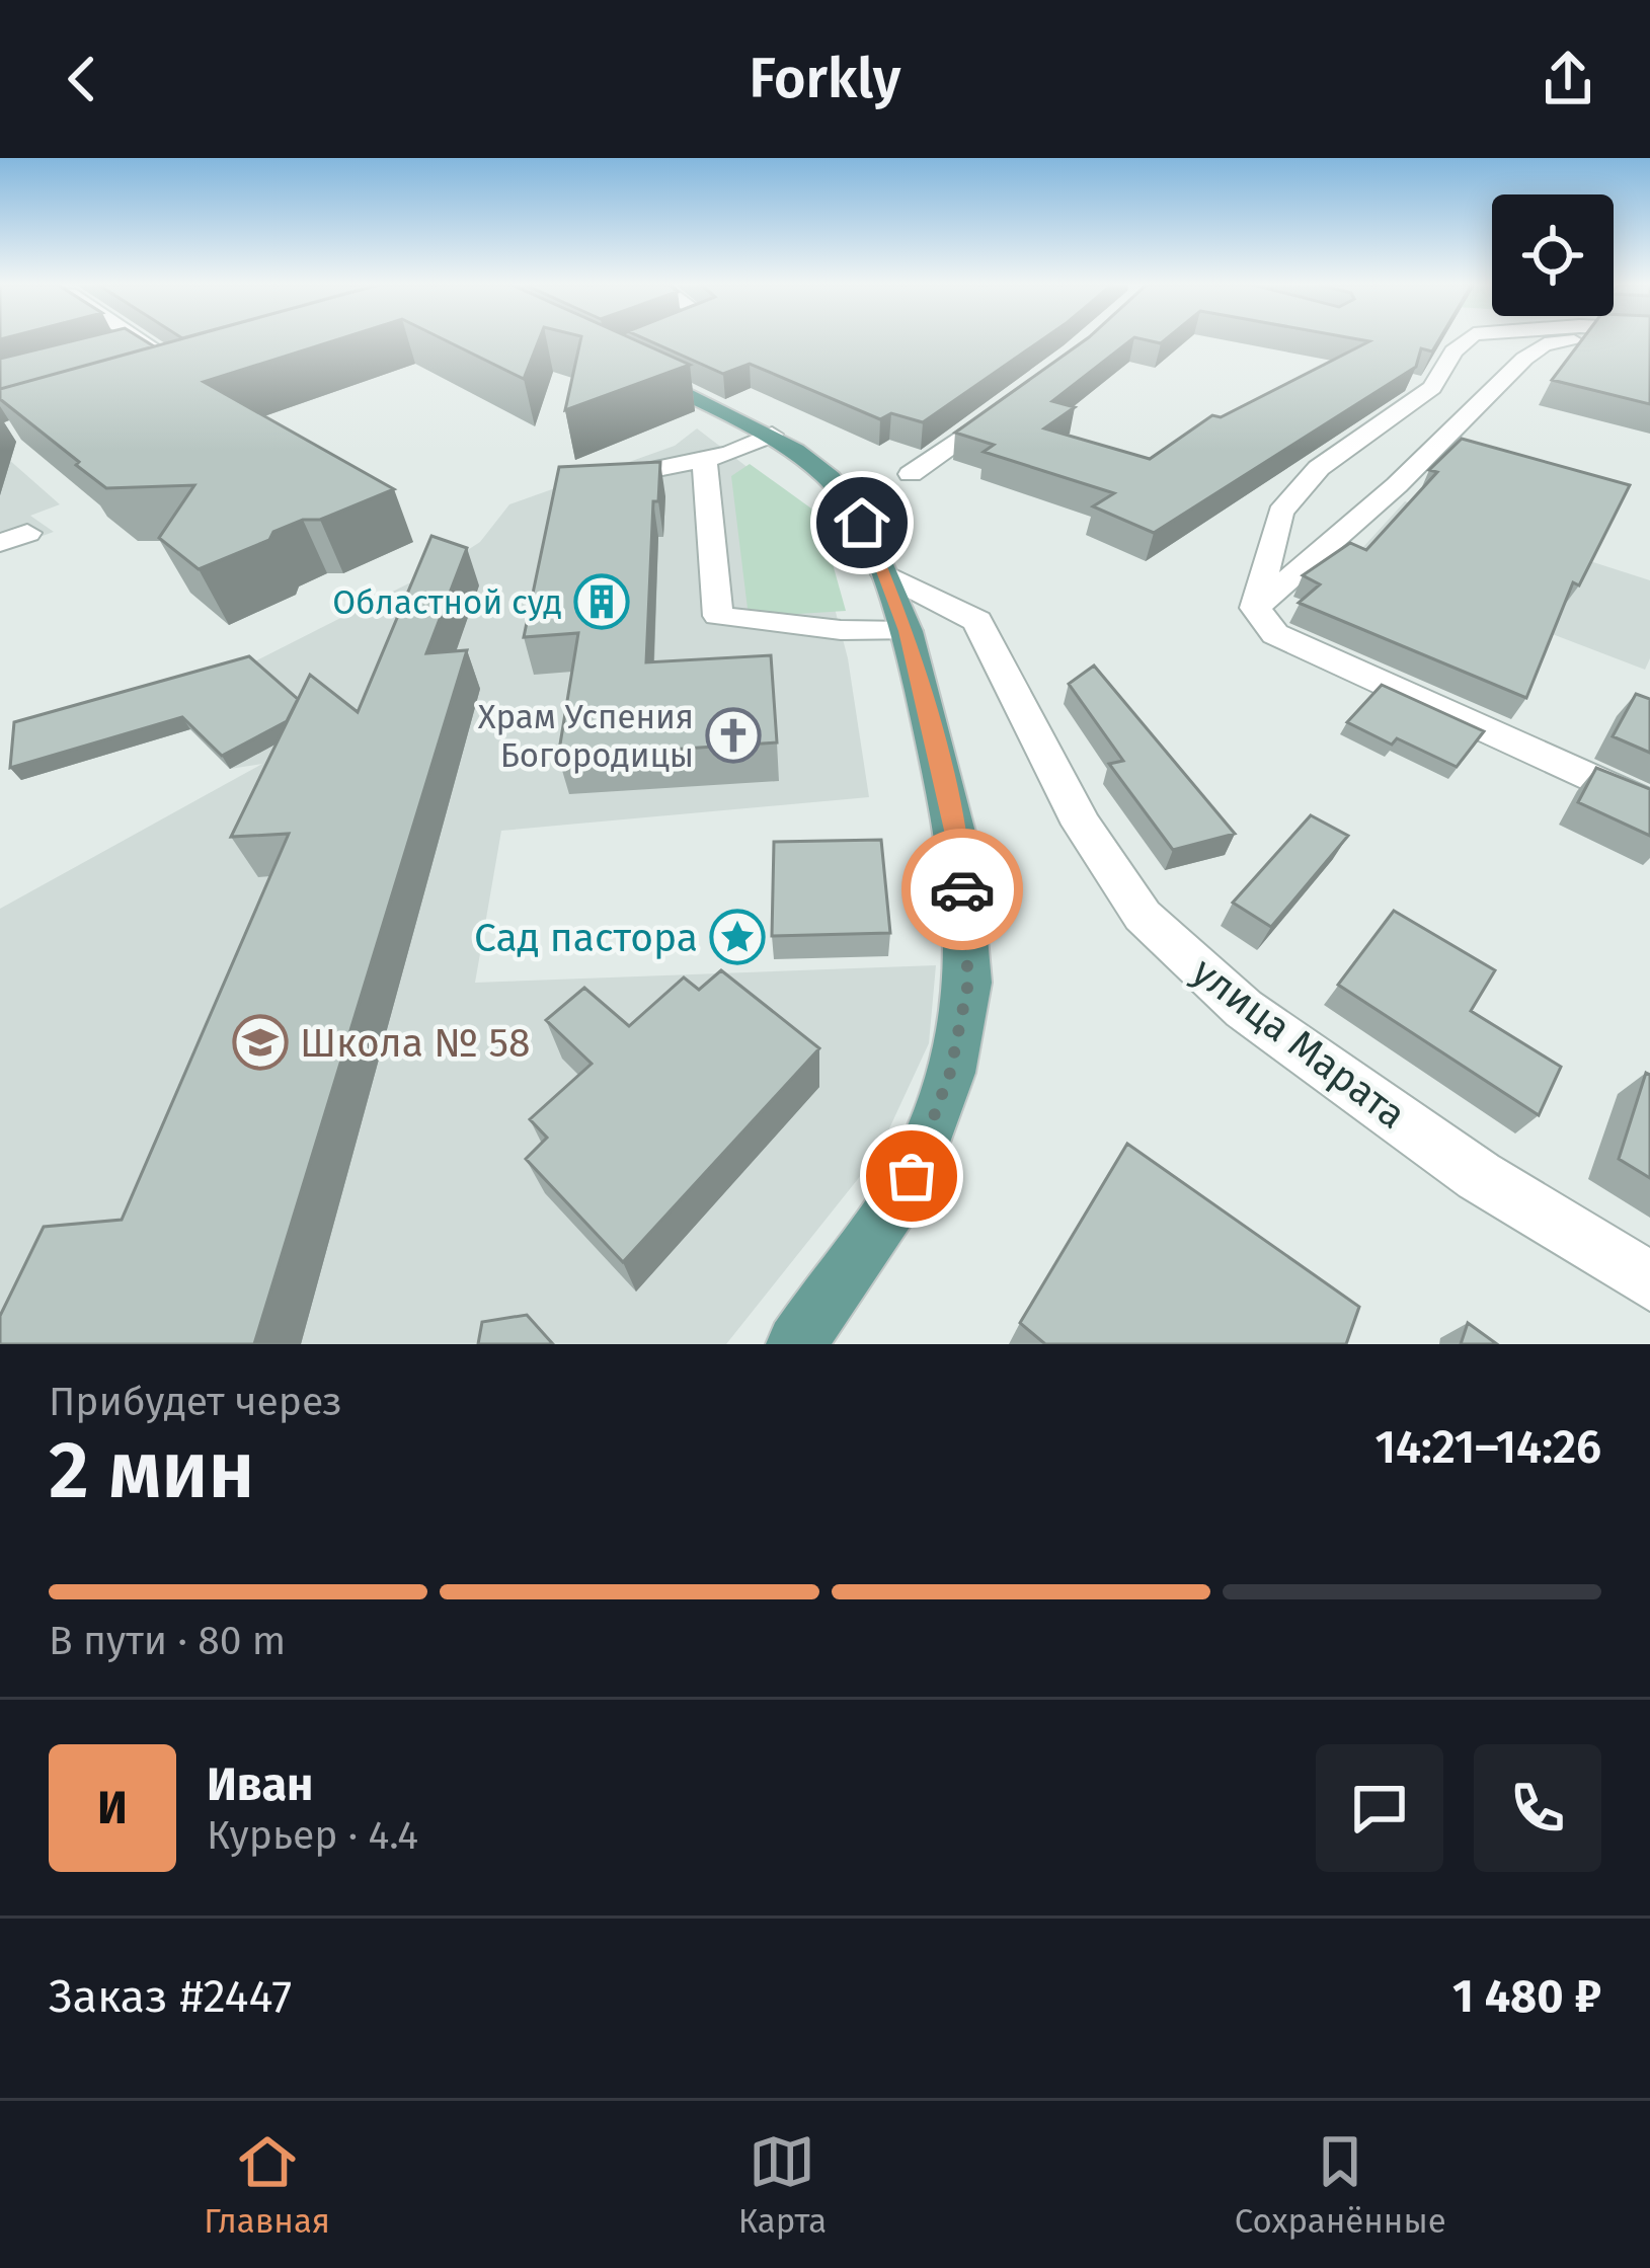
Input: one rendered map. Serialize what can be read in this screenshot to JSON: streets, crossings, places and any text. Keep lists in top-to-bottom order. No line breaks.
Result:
{"streets":{"street":["улица Марата"]},"places":{"building":["Областной суд"],"church":["Храм Успения Богородицы"],"place":["Сад пастора"],"school or university":["Школа № 58"]},"page":{"header":"Forkly","heading":["2 мин","Прибудет через","14:21–14:26"],"panel":["Иван","Курьер · 4.4","Заказ #2447","1 480 ₽"],"bar":"В пути · 80 m","round":"И","tabs":["Главная","Карта","Сохранённые"]}}
